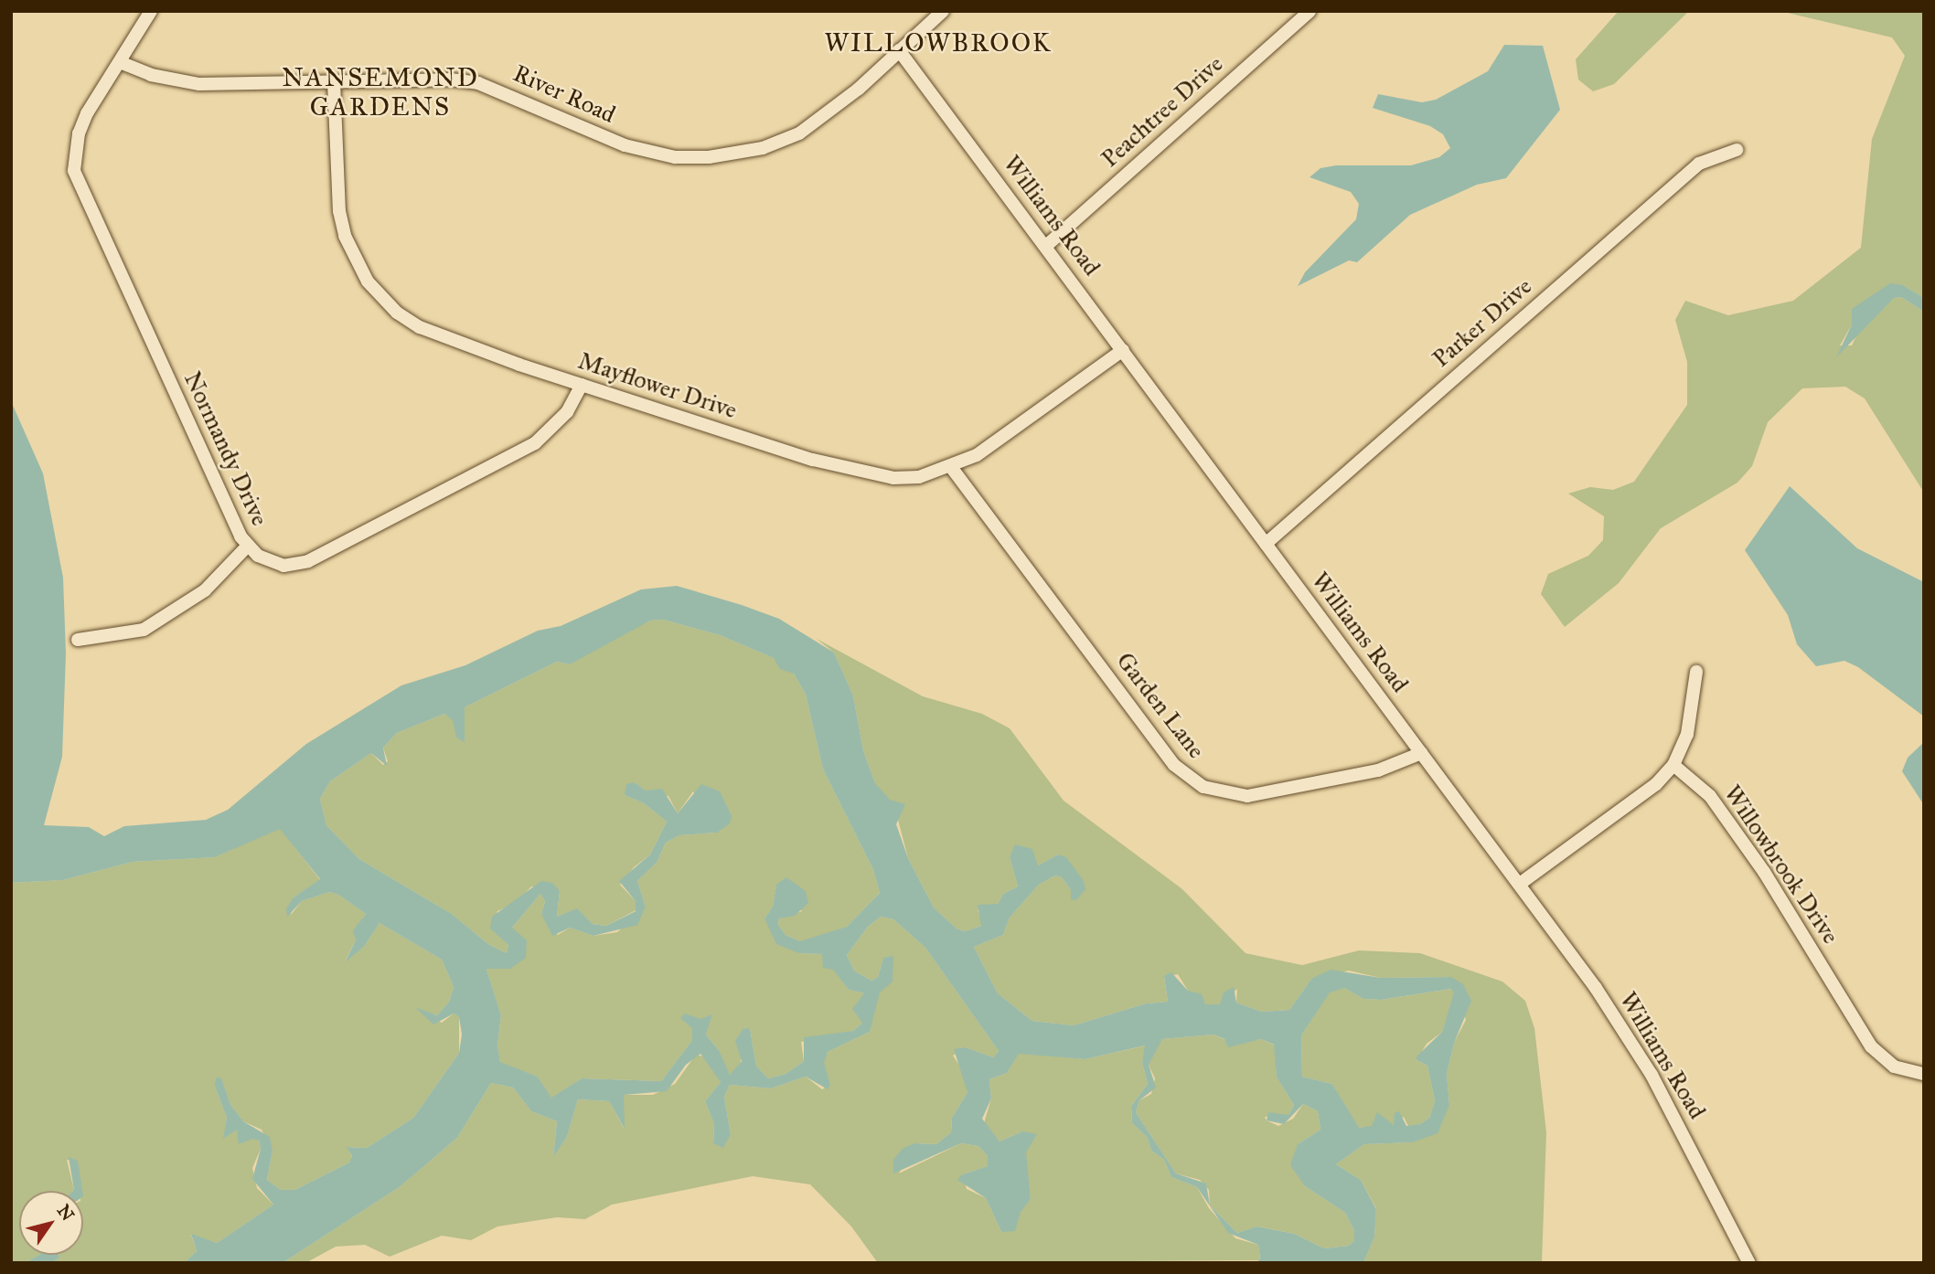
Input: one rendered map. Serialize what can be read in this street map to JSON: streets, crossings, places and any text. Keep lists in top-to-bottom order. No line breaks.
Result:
{"streets":{"street":["River Road","Peachtree Drive","Williams Road","Parker Drive","Mayflower Drive","Normandy Drive","Garden Lane","Willowbrook Drive"]},"crossings":[["River Road","Williams Road"],["River Road","Mayflower Drive"],["River Road","Normandy Drive"],["Peachtree Drive","Williams Road"],["Williams Road","Parker Drive"],["Williams Road","Mayflower Drive"],["Williams Road","Garden Lane"],["Mayflower Drive","Normandy Drive"],["Mayflower Drive","Garden Lane"]],"districts":["WILLOWBROOK","NANSEMOND GARDENS"],"north":"top right"}
